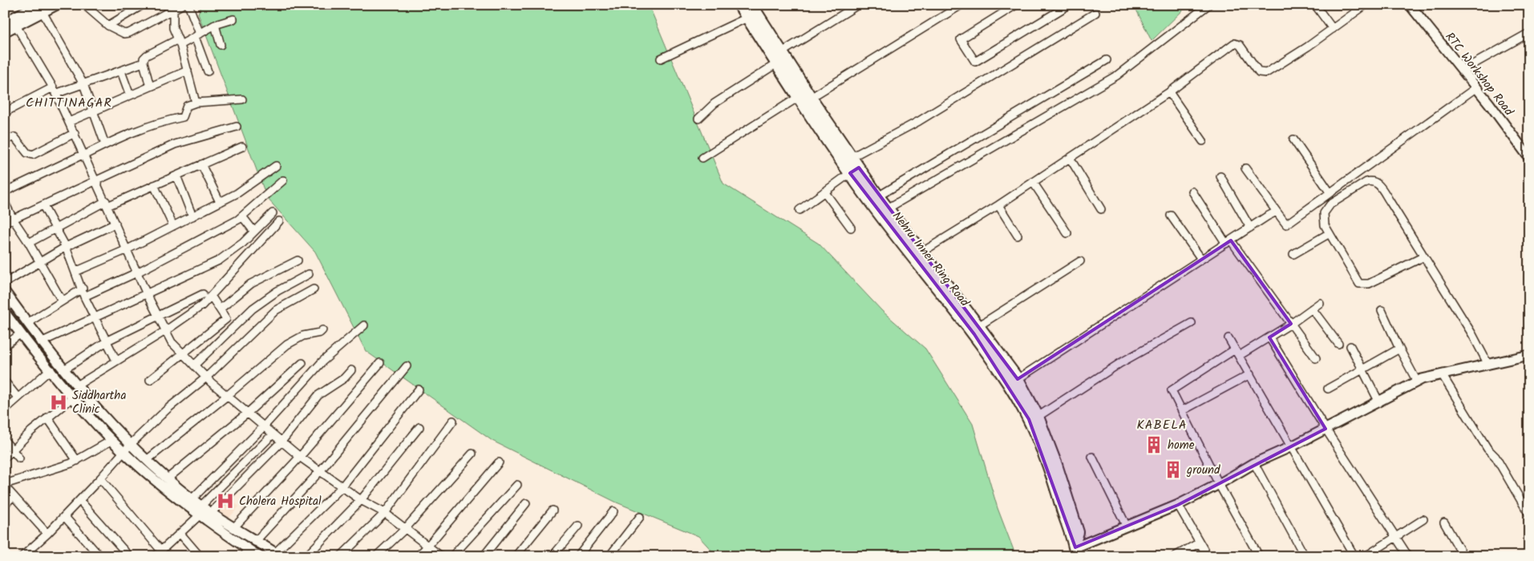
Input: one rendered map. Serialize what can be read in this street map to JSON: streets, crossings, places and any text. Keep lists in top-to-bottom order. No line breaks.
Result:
{"streets":{"main road":["Nehru Inner Ring Road"],"street":["RTC Workshop Road"]},"districts":["CHITTINAGAR","KABELA"],"places":{"hospital":["Siddhartha Clinic","Cholera Hospital"],"building":["home","ground"]}}
